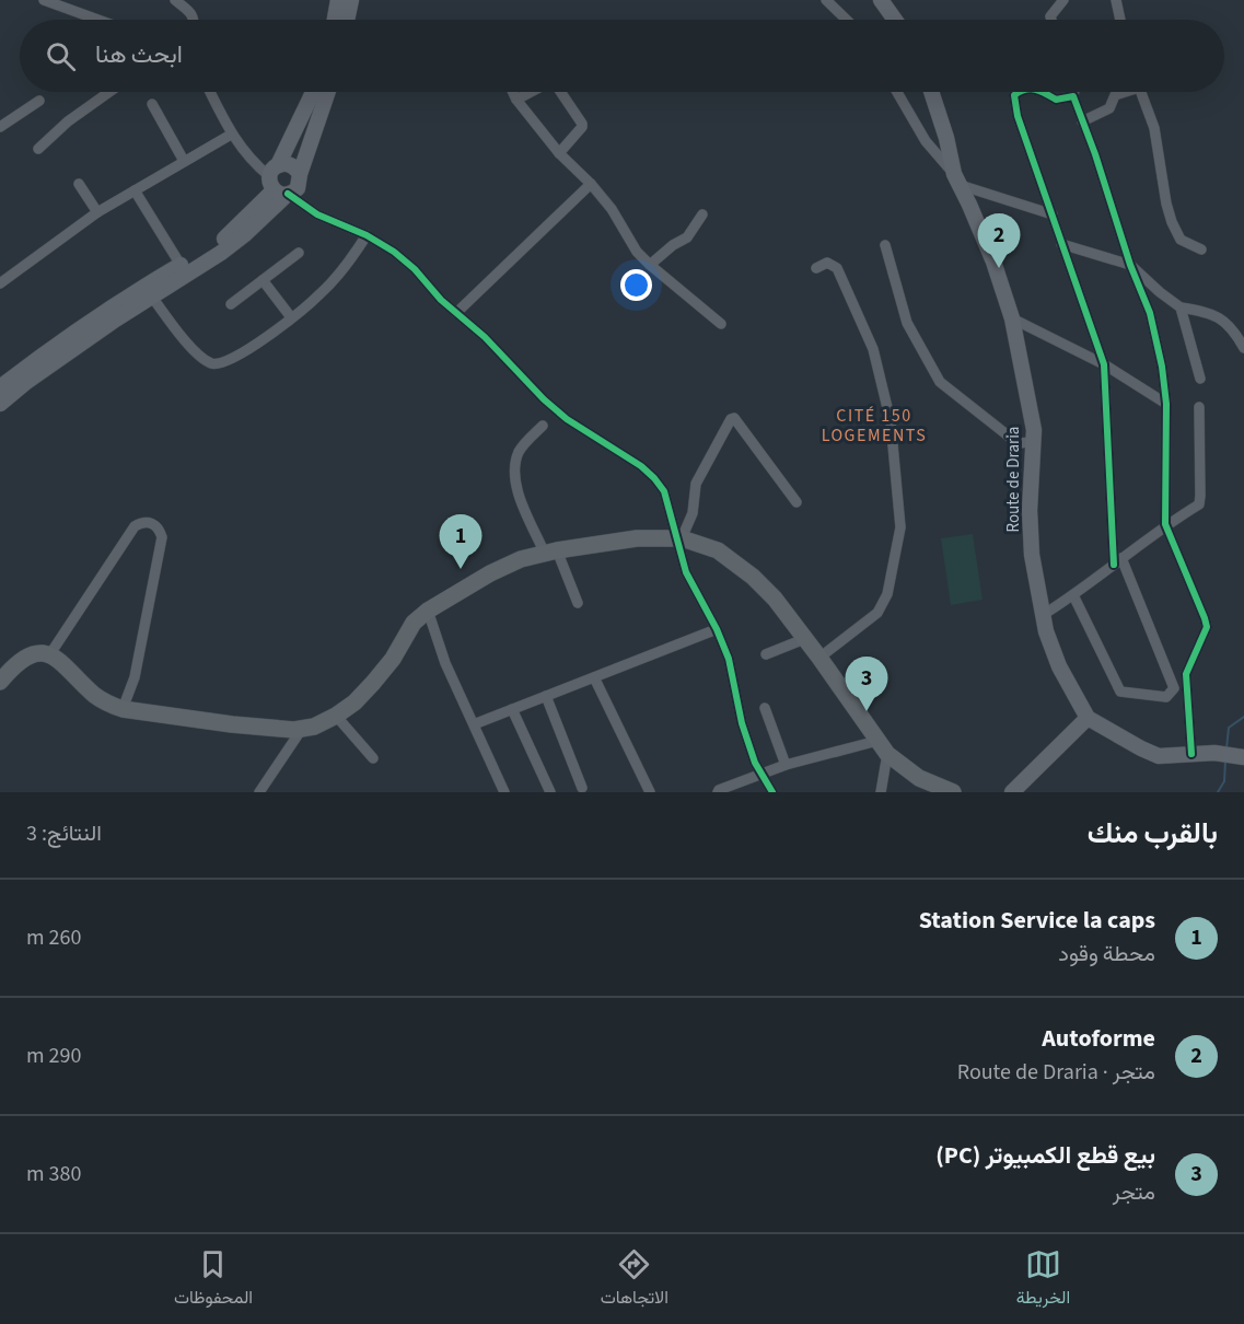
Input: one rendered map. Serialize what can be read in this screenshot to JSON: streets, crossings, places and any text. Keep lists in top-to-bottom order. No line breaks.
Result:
{"streets":{"main road":["Route de Draria"]},"districts":["CITÉ 150 LOGEMENTS"],"page":{"search":"ابحث هنا","pins":["2","1","3"],"heading":["بالقرب منك","النتائج: 3"],"list":[{"mark":"1","name":"Station Service la caps","note":"محطة وقود","value":"260 m"},{"mark":"2","name":"Autoforme","note":"متجر · Route de Draria","value":"290 m"},{"mark":"3","name":"بيع قطع الكمبيوتر (PC)","note":"متجر","value":"380 m"}],"nav":["الخريطة","الاتجاهات","المحفوظات"]}}
